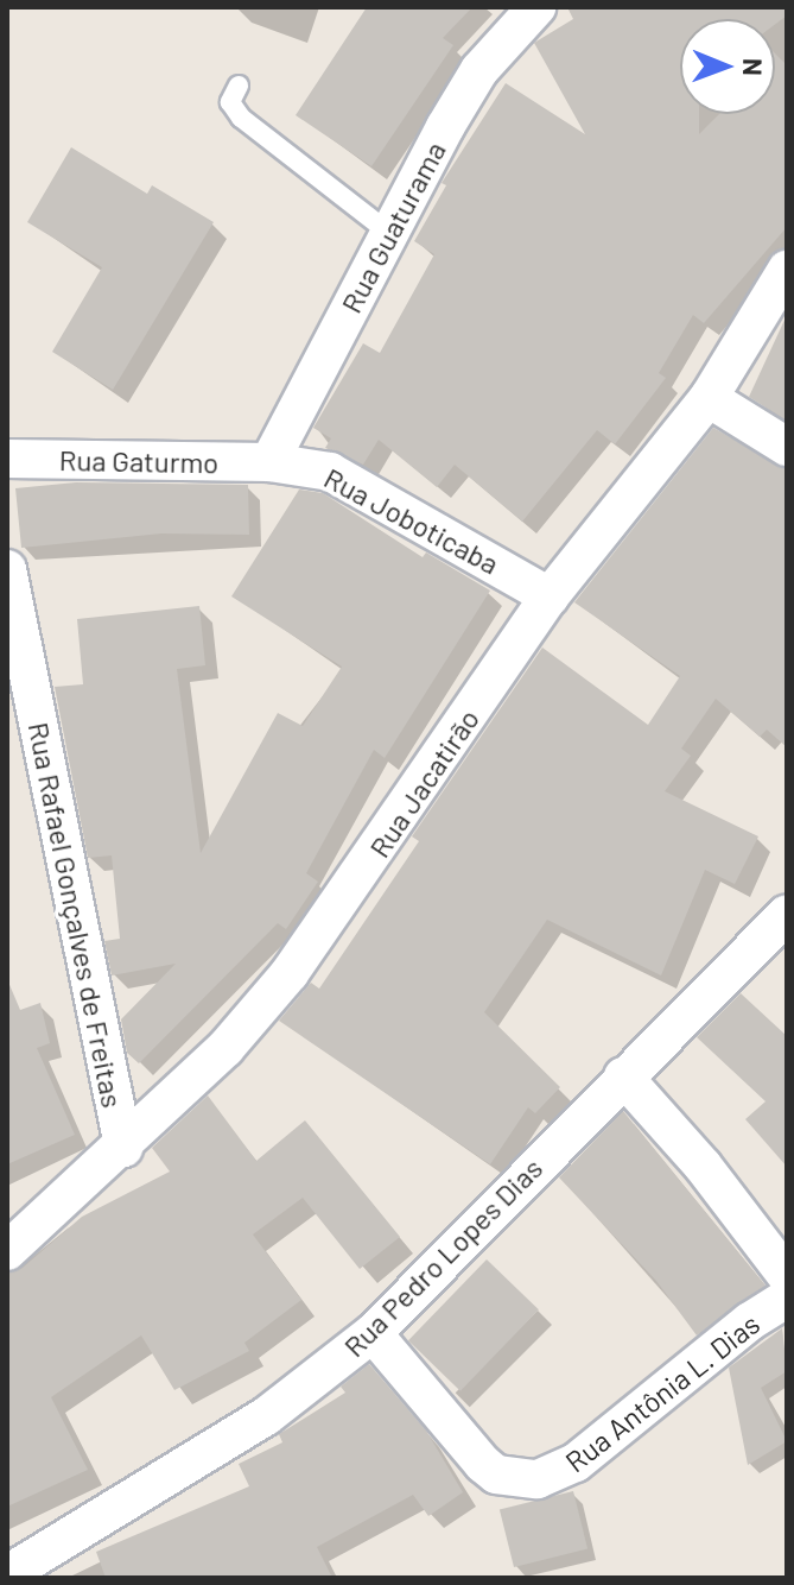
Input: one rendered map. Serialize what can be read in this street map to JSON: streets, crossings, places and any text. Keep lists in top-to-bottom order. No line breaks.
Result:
{"streets":{"street":["Rua Guaturama","Rua Gaturmo","Rua Joboticaba","Rua Jacatirão","Rua Rafael Gonçalves de Freitas","Rua Pedro Lopes Dias","Rua Antônia L. Dias"]},"crossings":[["Rua Guaturama","Rua Gaturmo"],["Rua Guaturama","Rua Joboticaba"],["Rua Gaturmo","Rua Joboticaba"],["Rua Joboticaba","Rua Jacatirão"],["Rua Jacatirão","Rua Rafael Gonçalves de Freitas"],["Rua Pedro Lopes Dias","Rua Antônia L. Dias"]],"north":"right"}
